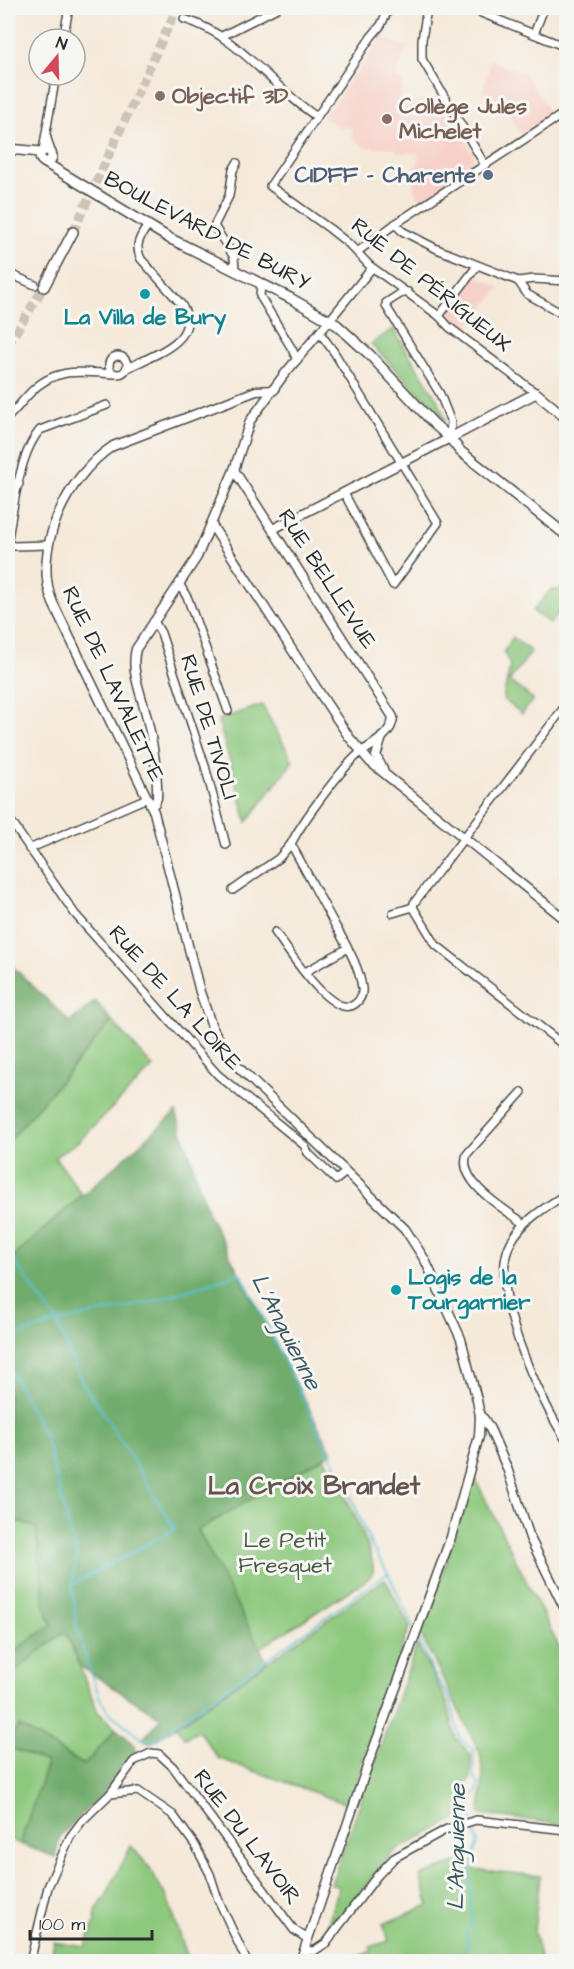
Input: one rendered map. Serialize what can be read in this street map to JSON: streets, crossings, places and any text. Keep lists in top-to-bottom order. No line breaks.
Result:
{"streets":{"main road":["BOULEVARD DE BURY","RUE DE PÉRIGUEUX"],"street":["RUE BELLEVUE","RUE DE LAVALETTE","RUE DE TIVOLI","RUE DE LA LOIRE","RUE DU LAVOIR"]},"crossings":[["RUE DE LAVALETTE","RUE DE LA LOIRE"]],"districts":["La Croix Brandet"],"water":["L'Anguienne"],"parks":["Le Petit Fresquet"],"places":["Objectif 3D","Collège Jules Michelet","CIDFF - Charente","La Villa de Bury","Logis de la Tourgarnier"],"scale_bar":"100 m","north":"top"}
